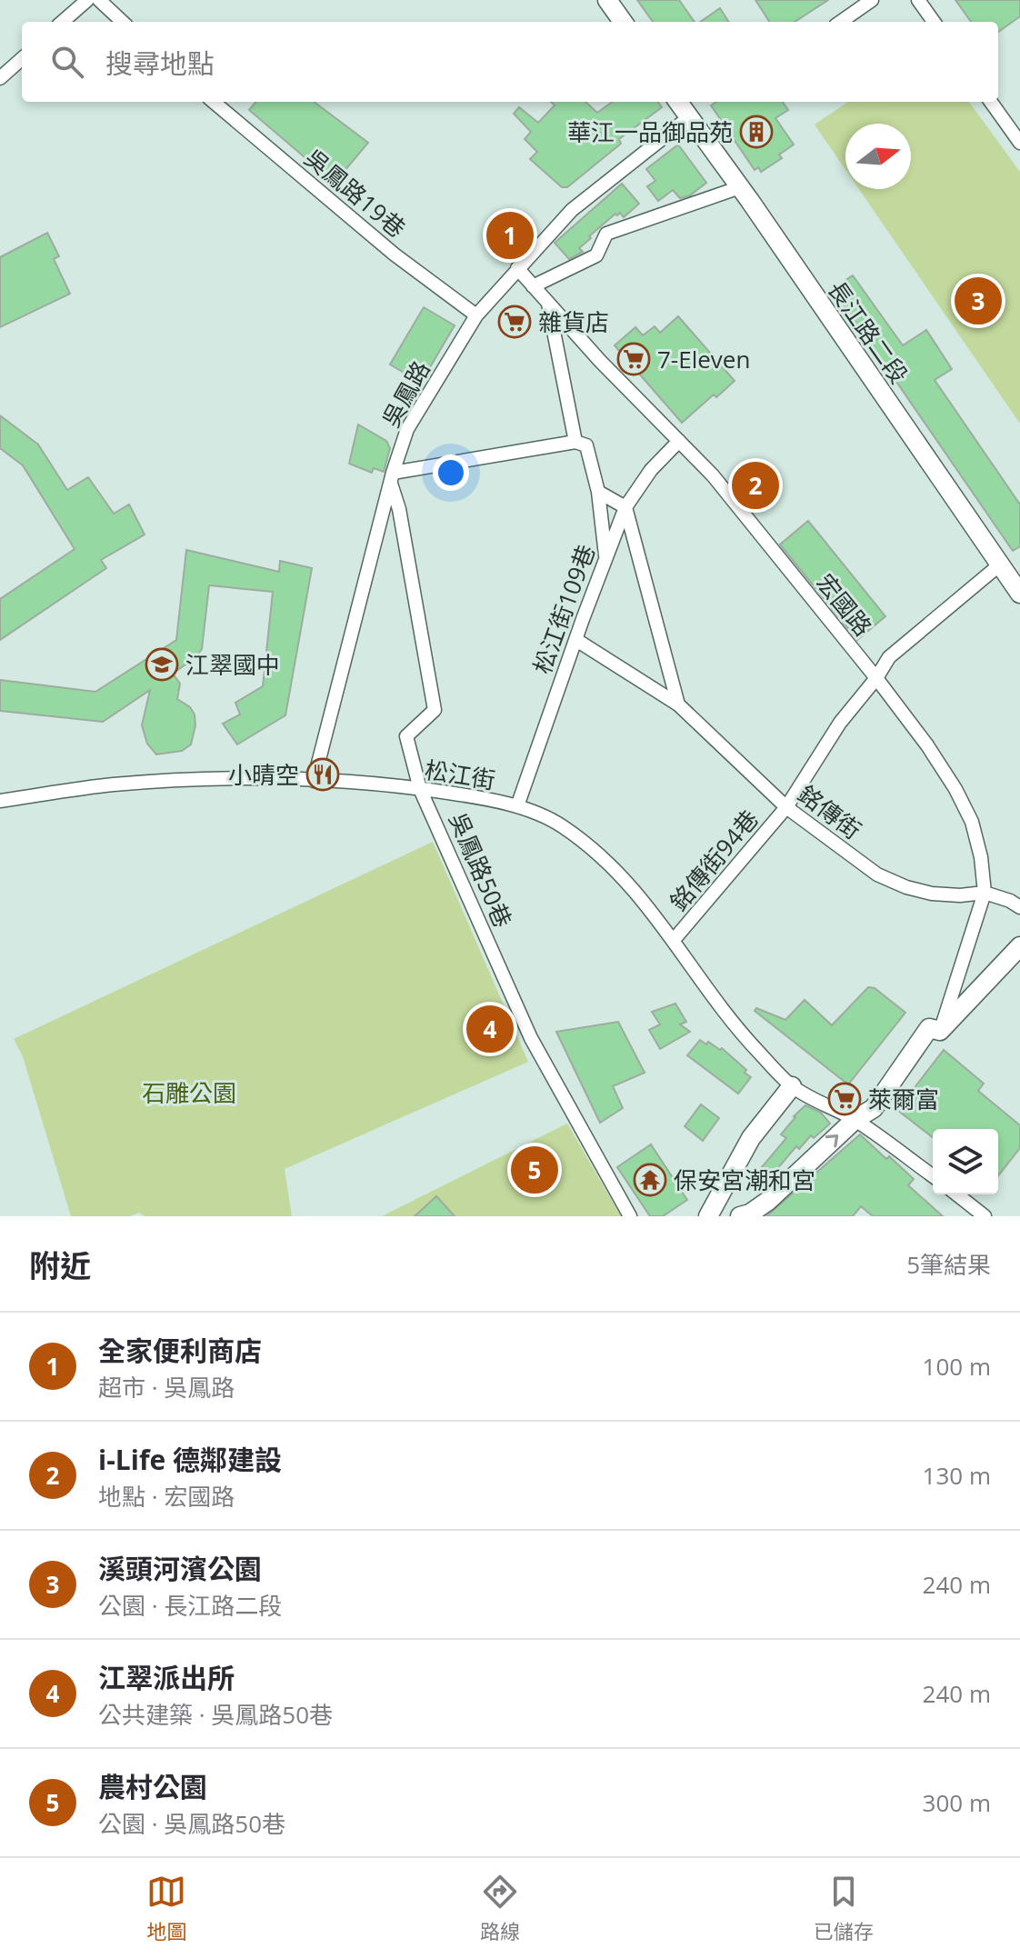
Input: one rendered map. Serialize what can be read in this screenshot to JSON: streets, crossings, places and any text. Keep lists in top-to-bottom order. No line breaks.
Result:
{"streets":{"street":["吳鳳路19巷","長江路二段","吳鳳路","宏國路","松江街109巷","松江街","銘傳街","銘傳街94巷","吳鳳路50巷"]},"crossings":[["吳鳳路19巷","吳鳳路"],["長江路二段","吳鳳路"],["長江路二段","銘傳街94巷"],["吳鳳路","宏國路"],["吳鳳路","松江街"],["吳鳳路","吳鳳路50巷"],["宏國路","松江街109巷"],["宏國路","銘傳街"],["宏國路","銘傳街94巷"],["松江街109巷","松江街"],["松江街109巷","銘傳街"],["松江街","銘傳街94巷"],["松江街","吳鳳路50巷"],["銘傳街","銘傳街94巷"]],"parks":["石雕公園"],"places":{"building":["華江一品御品苑"],"supermarket":["雜貨店","7-Eleven","萊爾富"],"school or university":["江翠國中"],"restaurant":["小晴空"],"temple":["保安宮潮和宮"]},"north":"right","page":{"search":"搜尋地點","pins":["1","3","2","4","5"],"heading":["附近","5筆結果"],"list":[{"mark":"1","name":"全家便利商店","note":"超市 · 吳鳳路","value":"100 m"},{"mark":"2","name":"i-Life 德鄰建設","note":"地點 · 宏國路","value":"130 m"},{"mark":"3","name":"溪頭河濱公園","note":"公園 · 長江路二段","value":"240 m"},{"mark":"4","name":"江翠派出所","note":"公共建築 · 吳鳳路50巷","value":"240 m"},{"mark":"5","name":"農村公園","note":"公園 · 吳鳳路50巷","value":"300 m"}],"nav":["地圖","路線","已儲存"]}}
